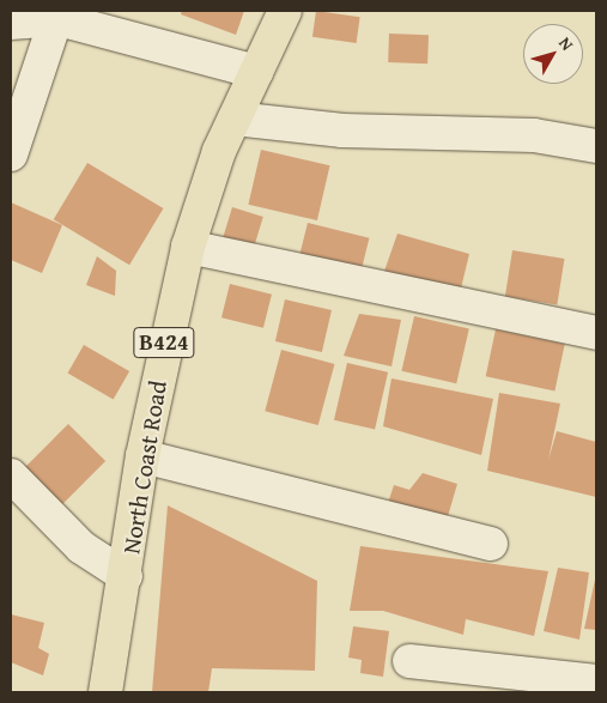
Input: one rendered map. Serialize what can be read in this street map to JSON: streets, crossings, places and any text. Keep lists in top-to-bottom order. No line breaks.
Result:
{"streets":{"main road":["B424","North Coast Road"]},"north":"top right"}
